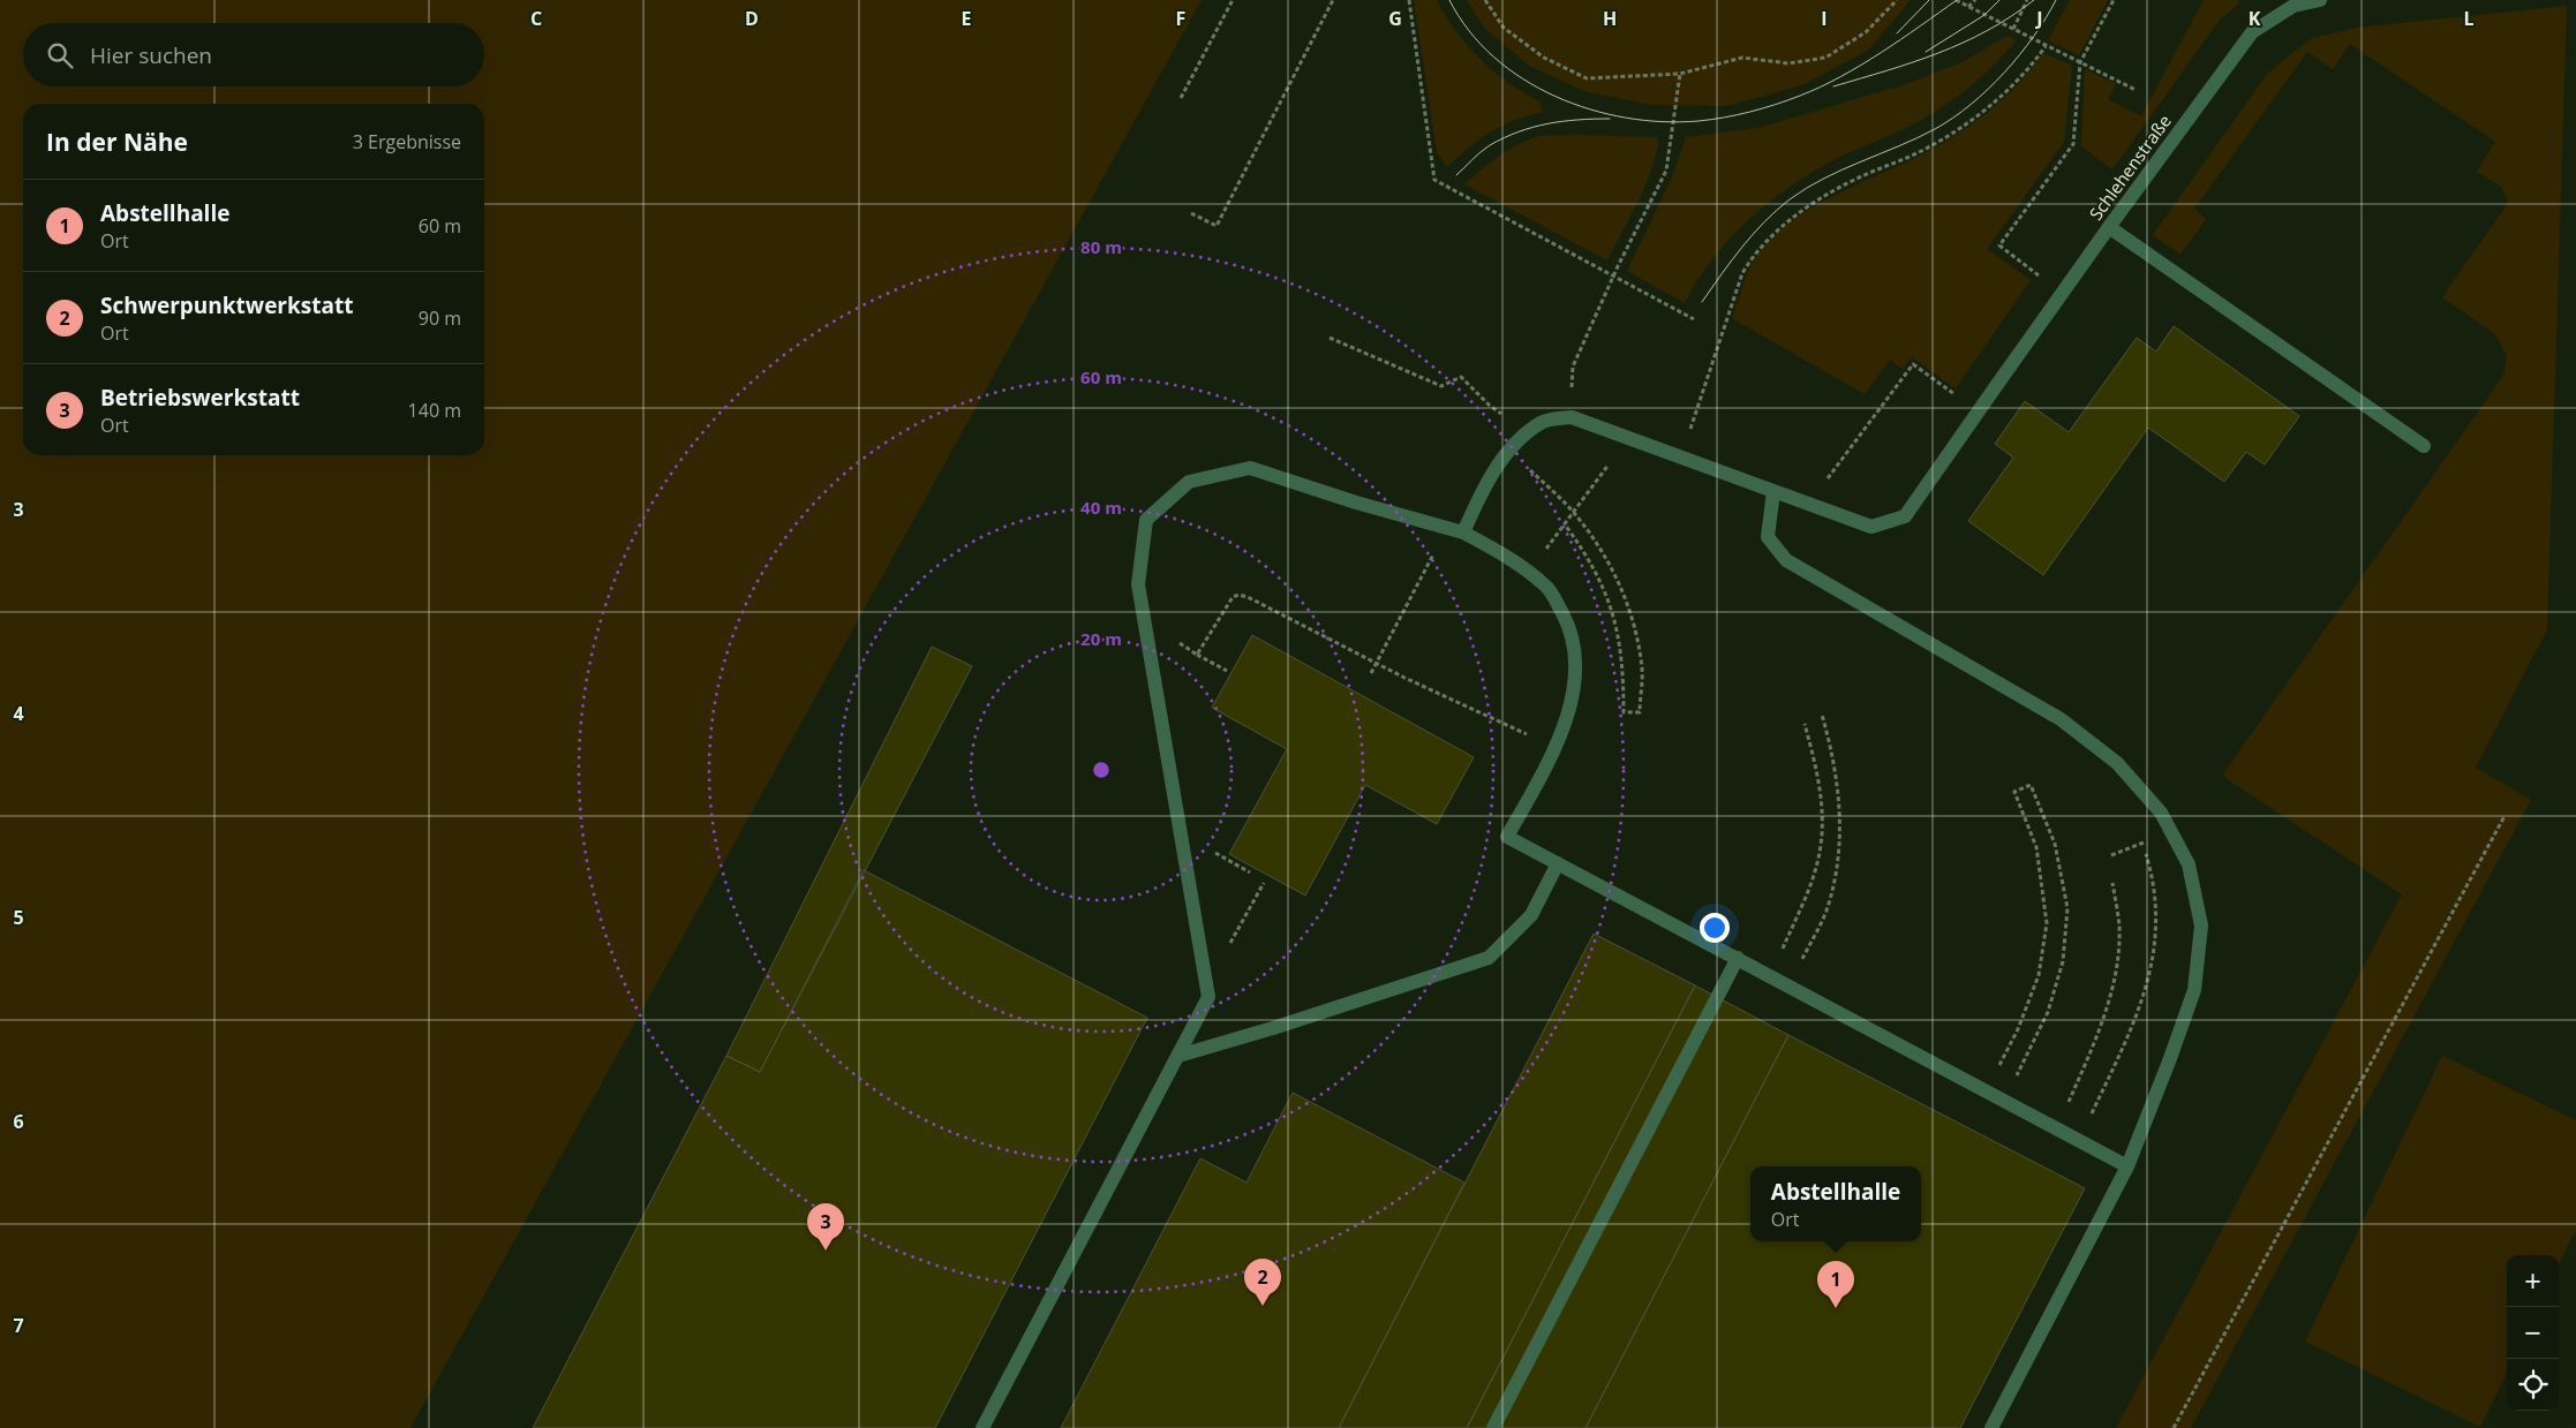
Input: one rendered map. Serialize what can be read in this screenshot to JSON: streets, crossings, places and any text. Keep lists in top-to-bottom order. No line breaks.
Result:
{"streets":{"street":["Schlehenstraße"]},"page":{"search":"Hier suchen","heading":["In der Nähe","3 Ergebnisse"],"list":[{"mark":"1","name":"Abstellhalle","note":"Ort","value":"60 m"},{"mark":"2","name":"Schwerpunktwerkstatt","note":"Ort","value":"90 m"},{"mark":"3","name":"Betriebswerkstatt","note":"Ort","value":"140 m"}],"popup":["Abstellhalle","Ort"],"pins":["3","2","1"],"map_buttons":["+","−"]},"grid":{"columns":["C","D","E","F","G","H","I","J","K","L"],"rows":["3","4","5","6","7"]},"rings":["80 m","60 m","40 m","20 m"]}
